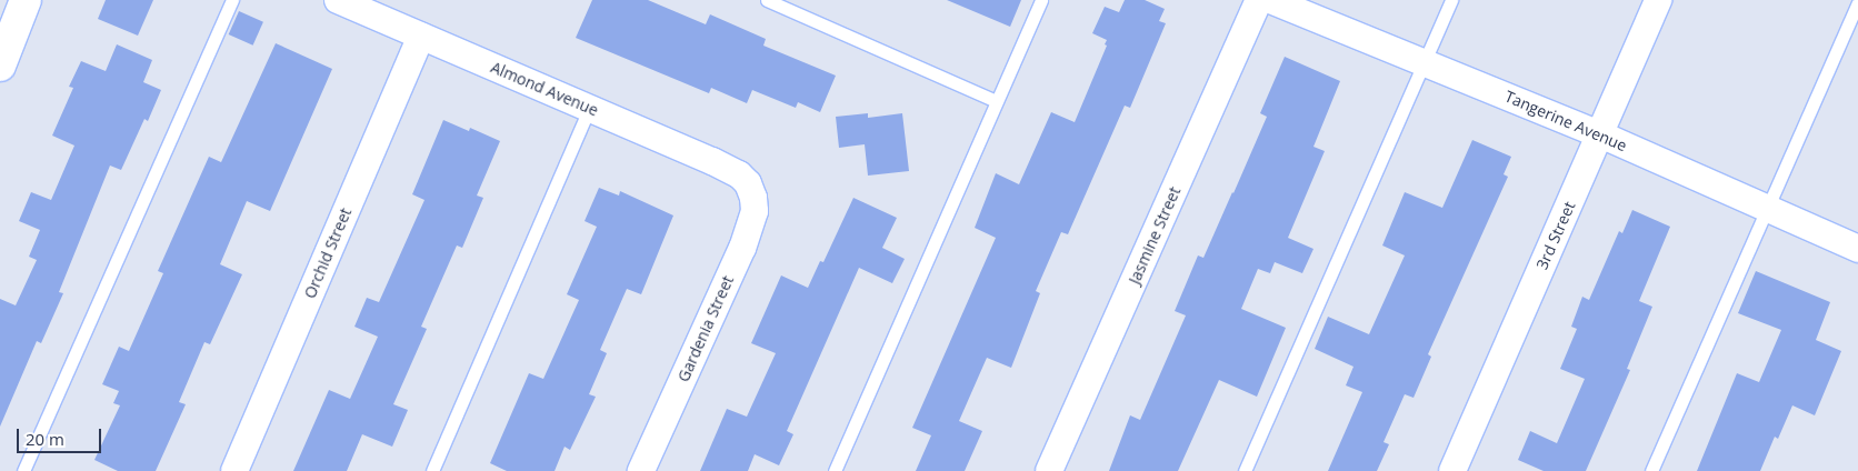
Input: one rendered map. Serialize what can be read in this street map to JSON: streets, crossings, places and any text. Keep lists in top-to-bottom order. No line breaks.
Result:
{"streets":{"street":["Almond Avenue","Tangerine Avenue","Jasmine Street","3rd Street","Orchid Street","Gardenia Street"]},"crossings":[["Almond Avenue","Orchid Street"],["Almond Avenue","Gardenia Street"],["Tangerine Avenue","3rd Street"]],"scale_bar":"20 m"}
